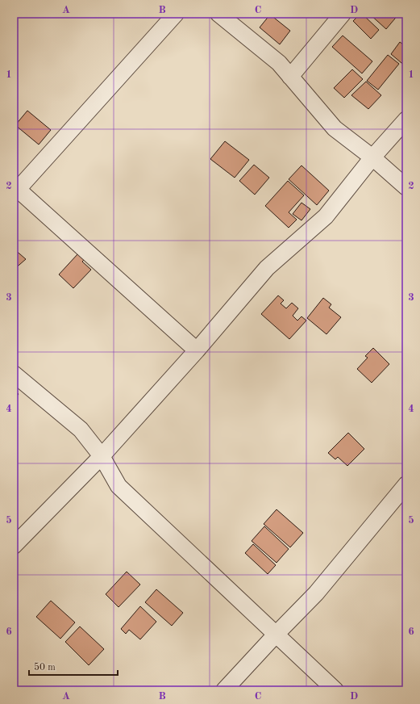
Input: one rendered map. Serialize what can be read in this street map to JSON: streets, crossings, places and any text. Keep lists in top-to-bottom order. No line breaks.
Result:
{"scale_bar":"50 m","grid":{"columns":["A","B","C","D"],"rows":["1","2","3","4","5","6"]}}
